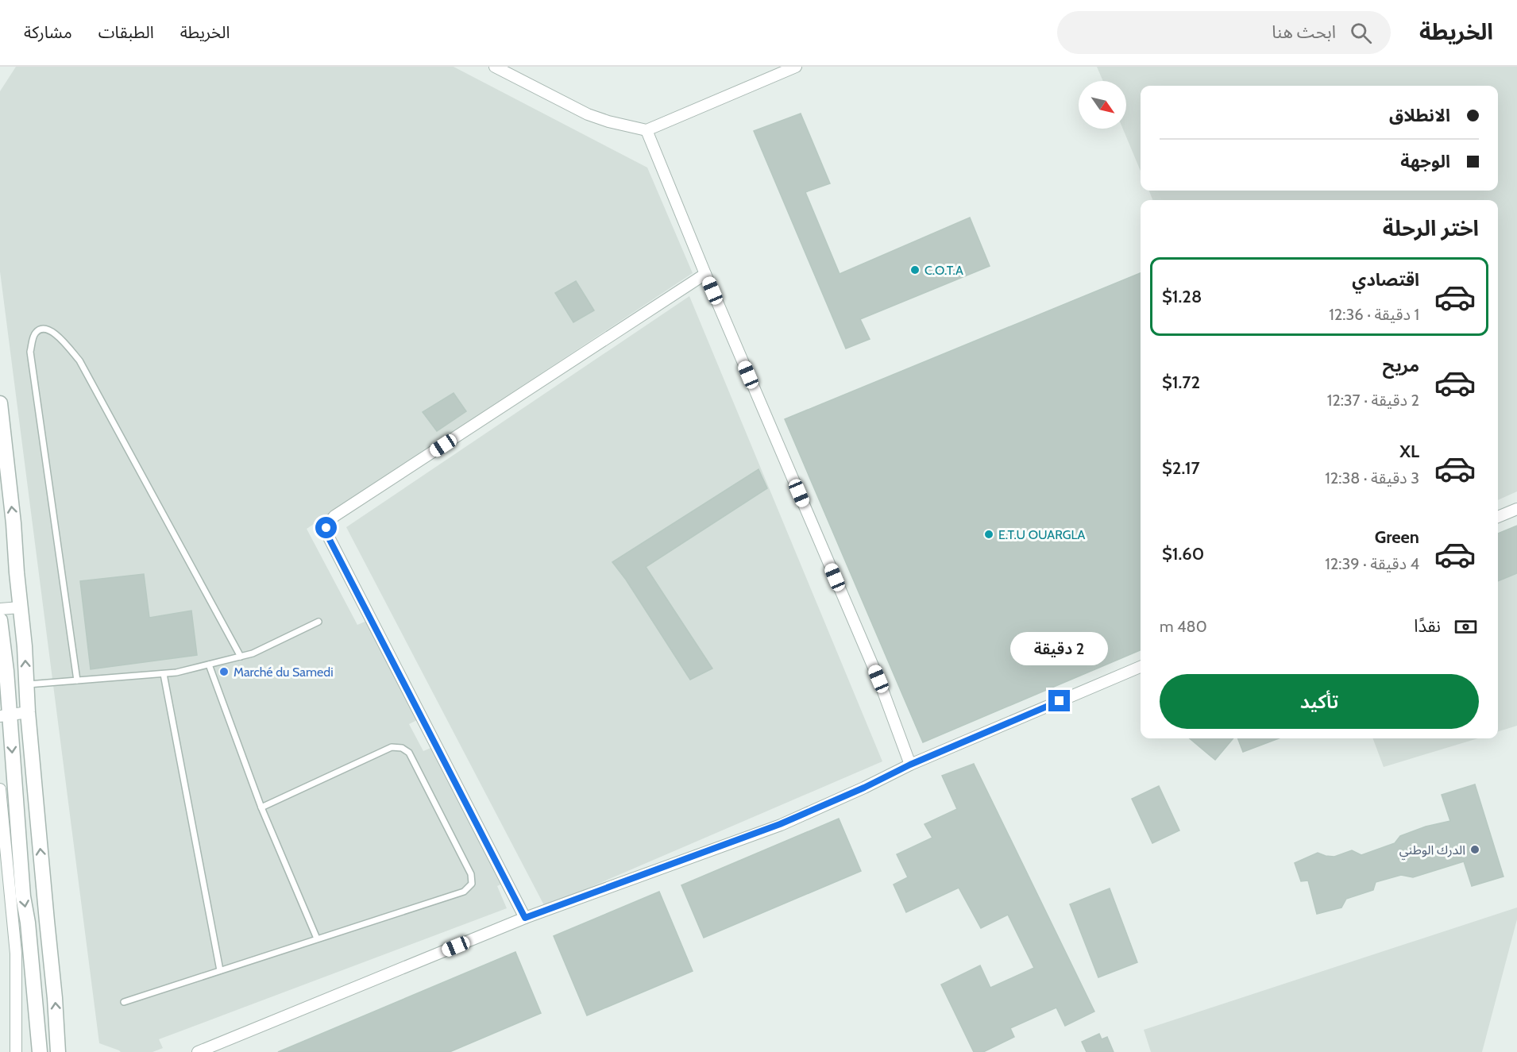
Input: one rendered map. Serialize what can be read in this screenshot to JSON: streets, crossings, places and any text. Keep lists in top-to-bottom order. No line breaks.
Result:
{"places":["C.O.T.A","E.T.U OUARGLA","Marché du Samedi","الدرك الوطني"],"north":"bottom right","page":{"header":"الخريطة","search":"ابحث هنا","nav":["الخريطة","الطبقات","مشاركة"],"banner":["الانطلاق","الوجهة"],"heading":"اختر الرحلة","list":[{"name":"اقتصادي","note":"1 دقيقة · 12:36","value":"$1.28"},{"name":"مريح","note":"2 دقيقة · 12:37","value":"$1.72"},{"name":"XL","note":"3 دقيقة · 12:38","value":"$2.17"},{"name":"Green","note":"4 دقيقة · 12:39","value":"$1.60"}],"pay":["نقدًا","480 m"],"bubble":"2 دقيقة","buttons":"تأكيد"}}
